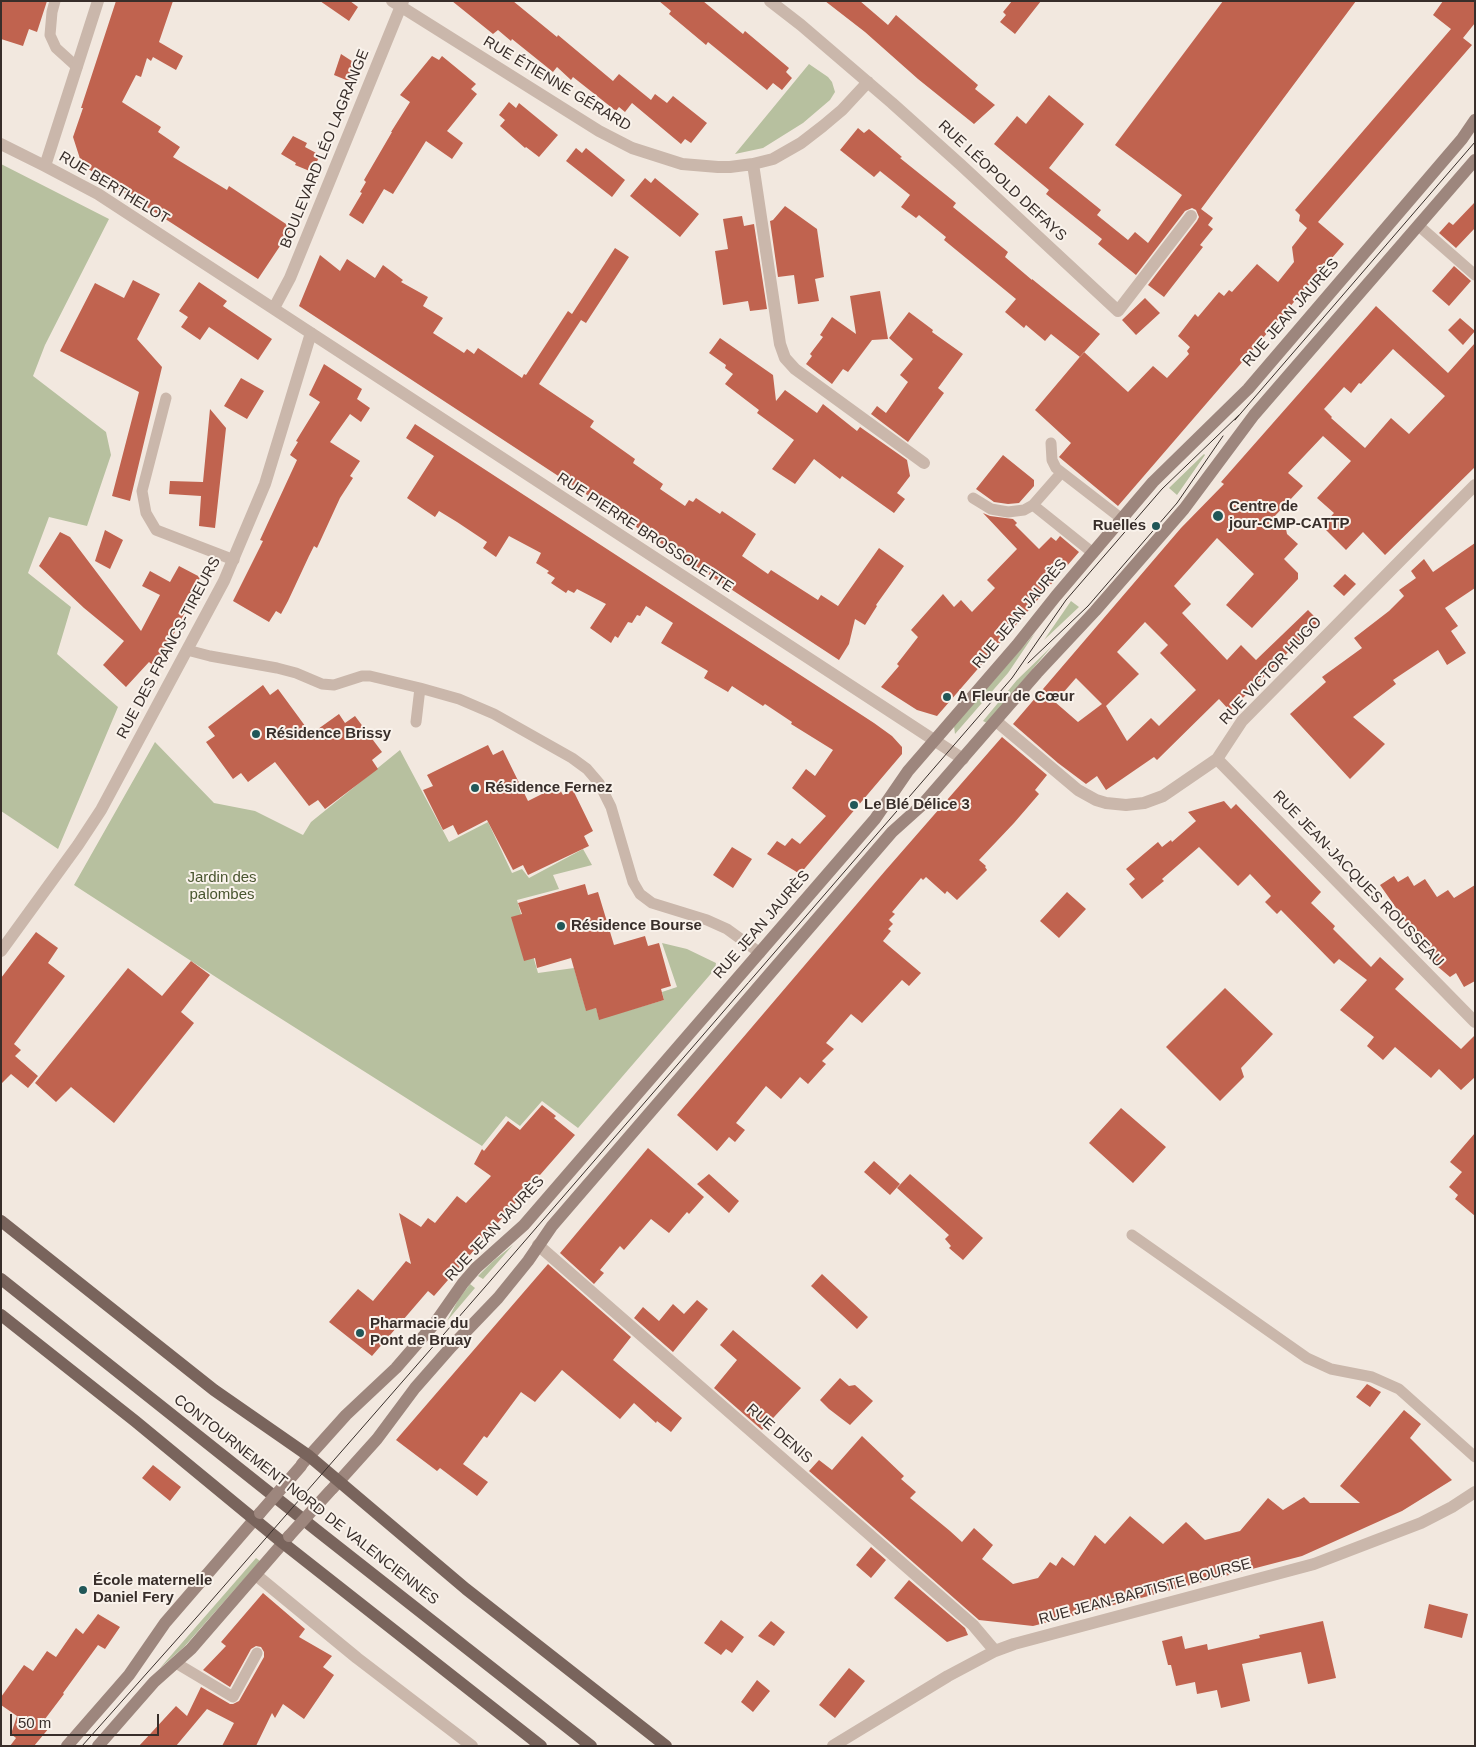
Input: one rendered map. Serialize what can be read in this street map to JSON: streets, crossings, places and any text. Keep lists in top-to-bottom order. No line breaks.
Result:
{"streets":{"main road":["RUE JEAN JAURÈS","CONTOURNEMENT NORD DE VALENCIENNES"],"street":["RUE ÉTIENNE GÉRARD","BOULEVARD LÉO LAGRANGE","RUE LÉOPOLD DEFAYS","RUE BERTHELOT","RUE PIERRE BROSSOLETTE","RUE DES FRANCS-TIREURS","RUE VICTOR HUGO","RUE JEAN-JACQUES ROUSSEAU","RUE DENIS","RUE JEAN-BAPTISTE BOURSE"]},"crossings":[["RUE ÉTIENNE GÉRARD","BOULEVARD LÉO LAGRANGE"],["RUE ÉTIENNE GÉRARD","RUE LÉOPOLD DEFAYS"],["BOULEVARD LÉO LAGRANGE","RUE BERTHELOT"],["RUE BERTHELOT","RUE PIERRE BROSSOLETTE"],["RUE BERTHELOT","RUE DES FRANCS-TIREURS"],["RUE JEAN JAURÈS","RUE PIERRE BROSSOLETTE"],["RUE PIERRE BROSSOLETTE","RUE DES FRANCS-TIREURS"],["RUE VICTOR HUGO","RUE JEAN-JACQUES ROUSSEAU"],["RUE DENIS","RUE JEAN-BAPTISTE BOURSE"]],"parks":["Jardin des palombes"],"places":["Centre de jour-CMP-CATTP","Ruelles","A Fleur de Cœur","Résidence Brissy","Résidence Fernez","Le Blé Délice 3","Résidence Bourse","Pharmacie du Pont de Bruay","École maternelle Daniel Fery"],"scale_bar":"50 m"}
